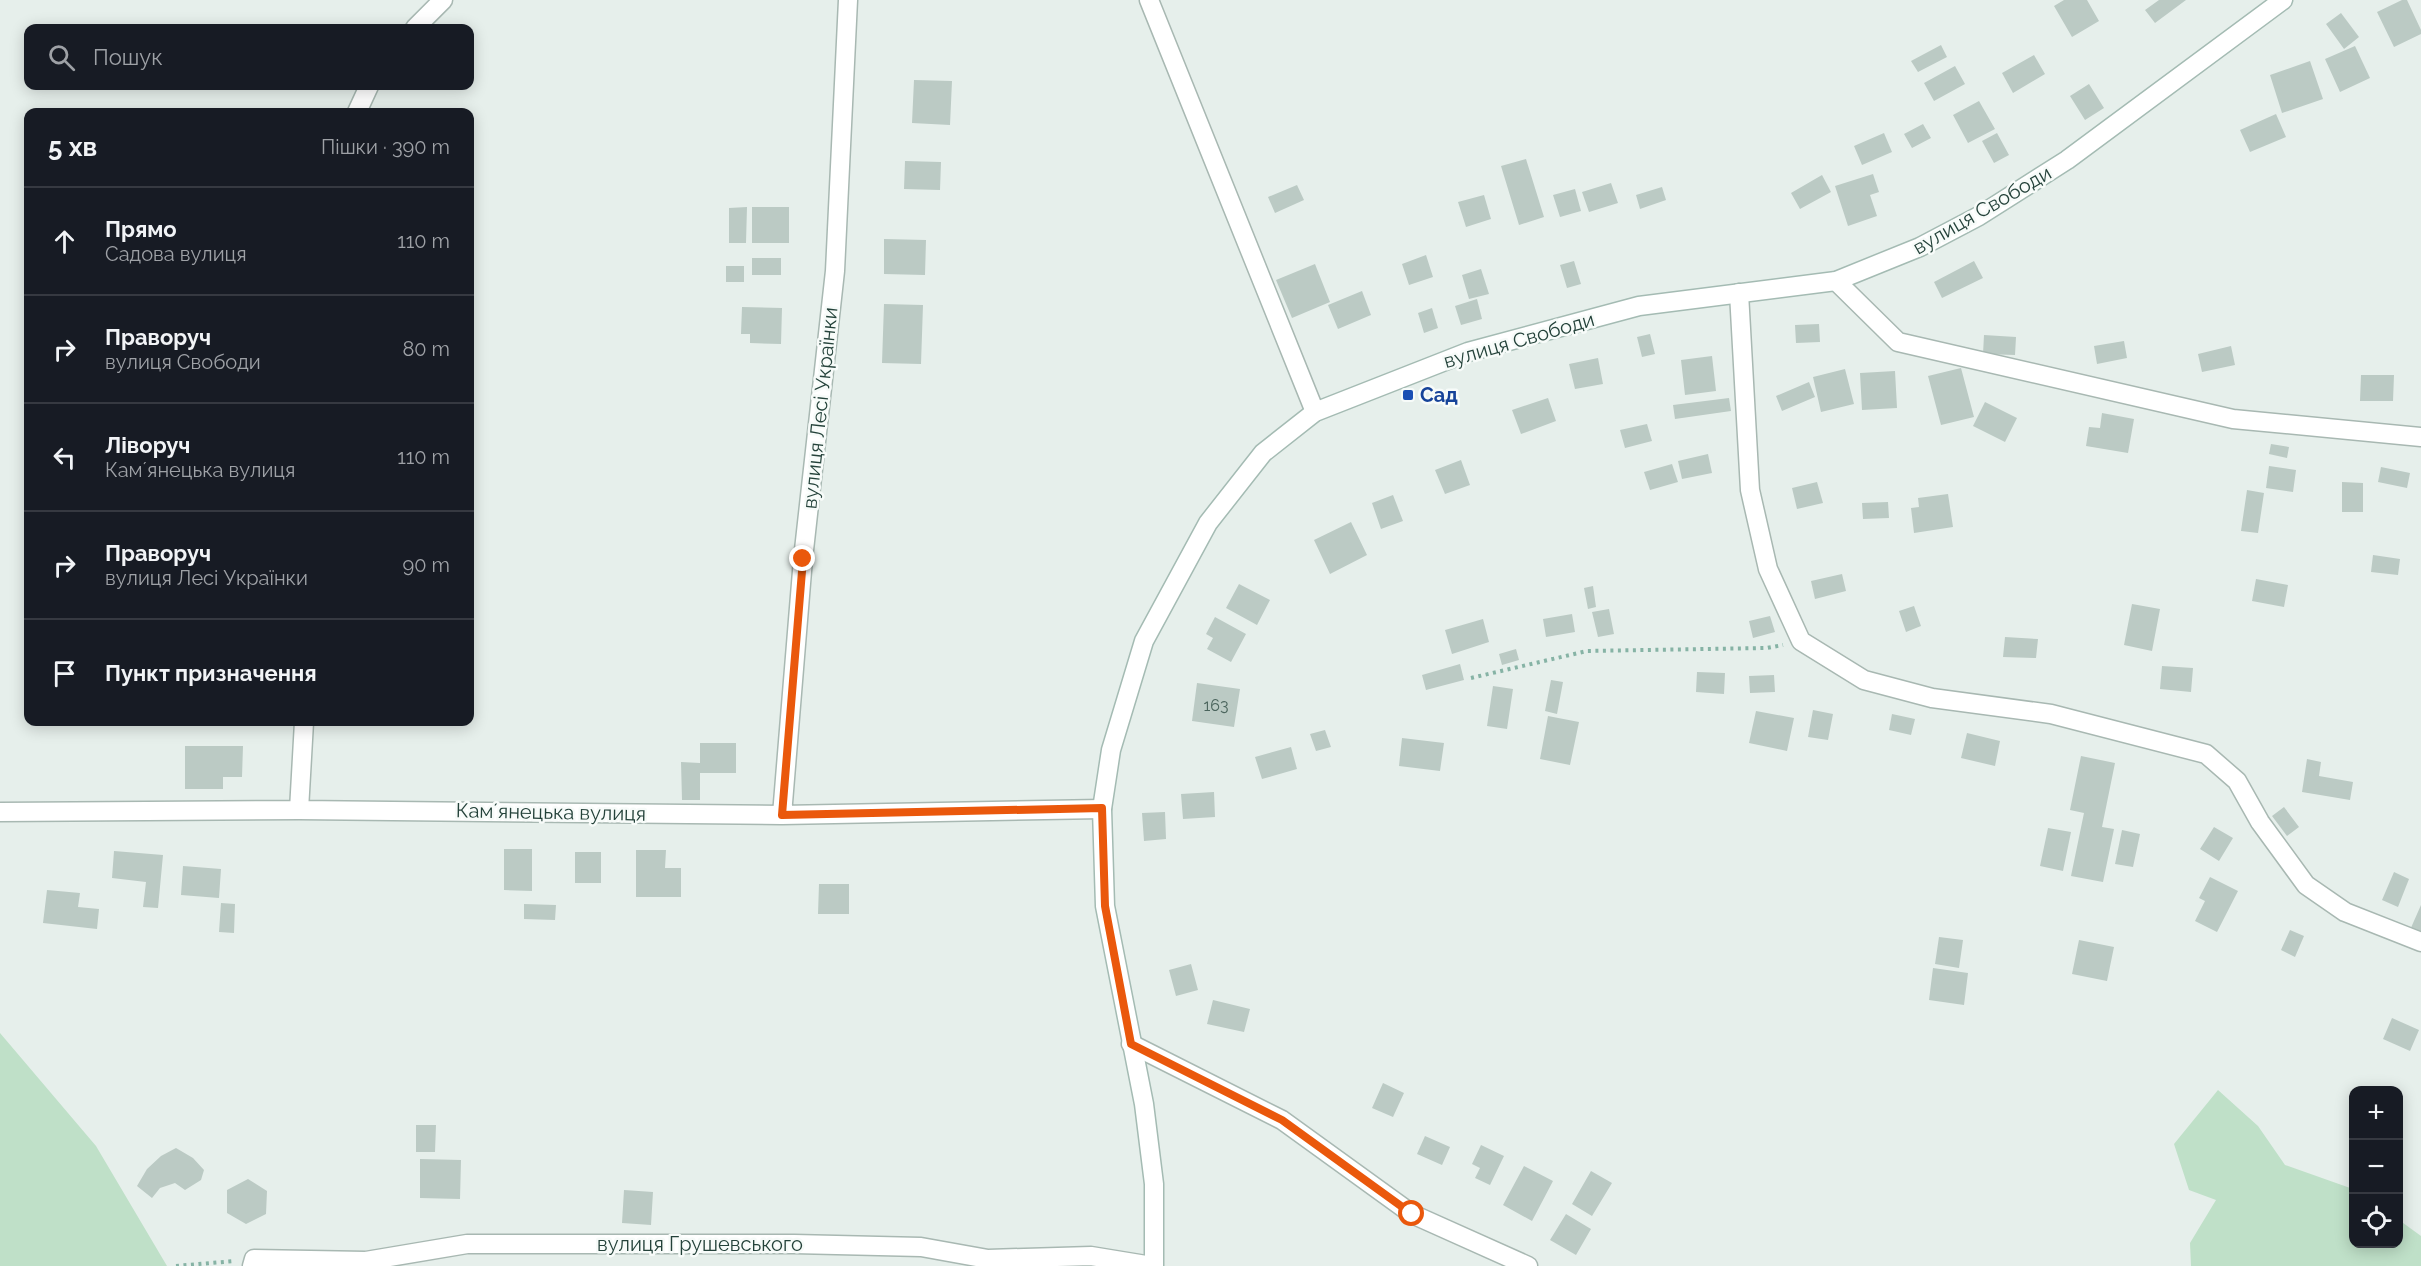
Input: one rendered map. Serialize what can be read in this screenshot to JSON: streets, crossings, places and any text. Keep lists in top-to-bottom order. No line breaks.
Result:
{"streets":{"street":["вулиця Свободи","вулиця Лесі Українки","Камʼянецька вулиця","вулиця Грушевського"]},"crossings":[["вулиця Свободи","Камʼянецька вулиця"],["вулиця Свободи","вулиця Грушевського"],["вулиця Лесі Українки","Камʼянецька вулиця"]],"places":{"transit":["Сад"]},"house_numbers":["163"],"page":{"search":"Пошук","heading":["5 хв","Пішки · 390 m"],"list":[["Прямо","Садова вулиця","110 m"],["Праворуч","вулиця Свободи","80 m"],["Ліворуч","Камʼянецька вулиця","110 m"],["Праворуч","вулиця Лесі Українки","90 m"],"Пункт призначення"],"map_buttons":["+","−"]}}
